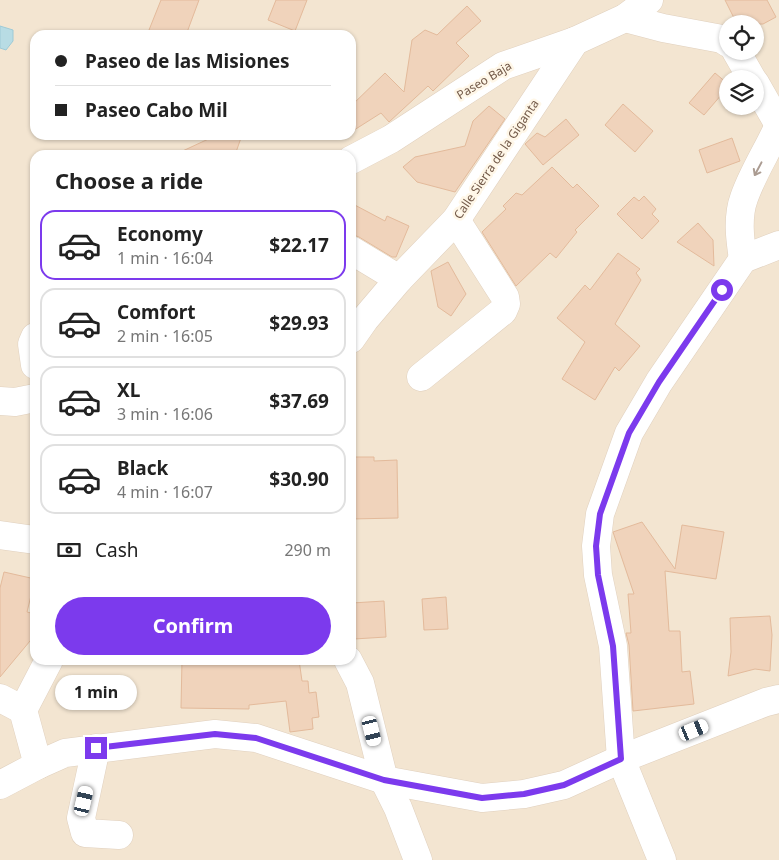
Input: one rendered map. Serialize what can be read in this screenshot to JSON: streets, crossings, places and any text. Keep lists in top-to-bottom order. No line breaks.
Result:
{"streets":{"street":["Paseo Baja","Calle Sierra de la Giganta"]},"crossings":[["Paseo Baja","Calle Sierra de la Giganta"]],"page":{"banner":["Paseo de las Misiones","Paseo Cabo Mil"],"heading":"Choose a ride","list":[{"name":"Economy","note":"1 min · 16:04","value":"$22.17"},{"name":"Comfort","note":"2 min · 16:05","value":"$29.93"},{"name":"XL","note":"3 min · 16:06","value":"$37.69"},{"name":"Black","note":"4 min · 16:07","value":"$30.90"}],"pay":["Cash","290 m"],"buttons":"Confirm","bubble":"1 min"}}
